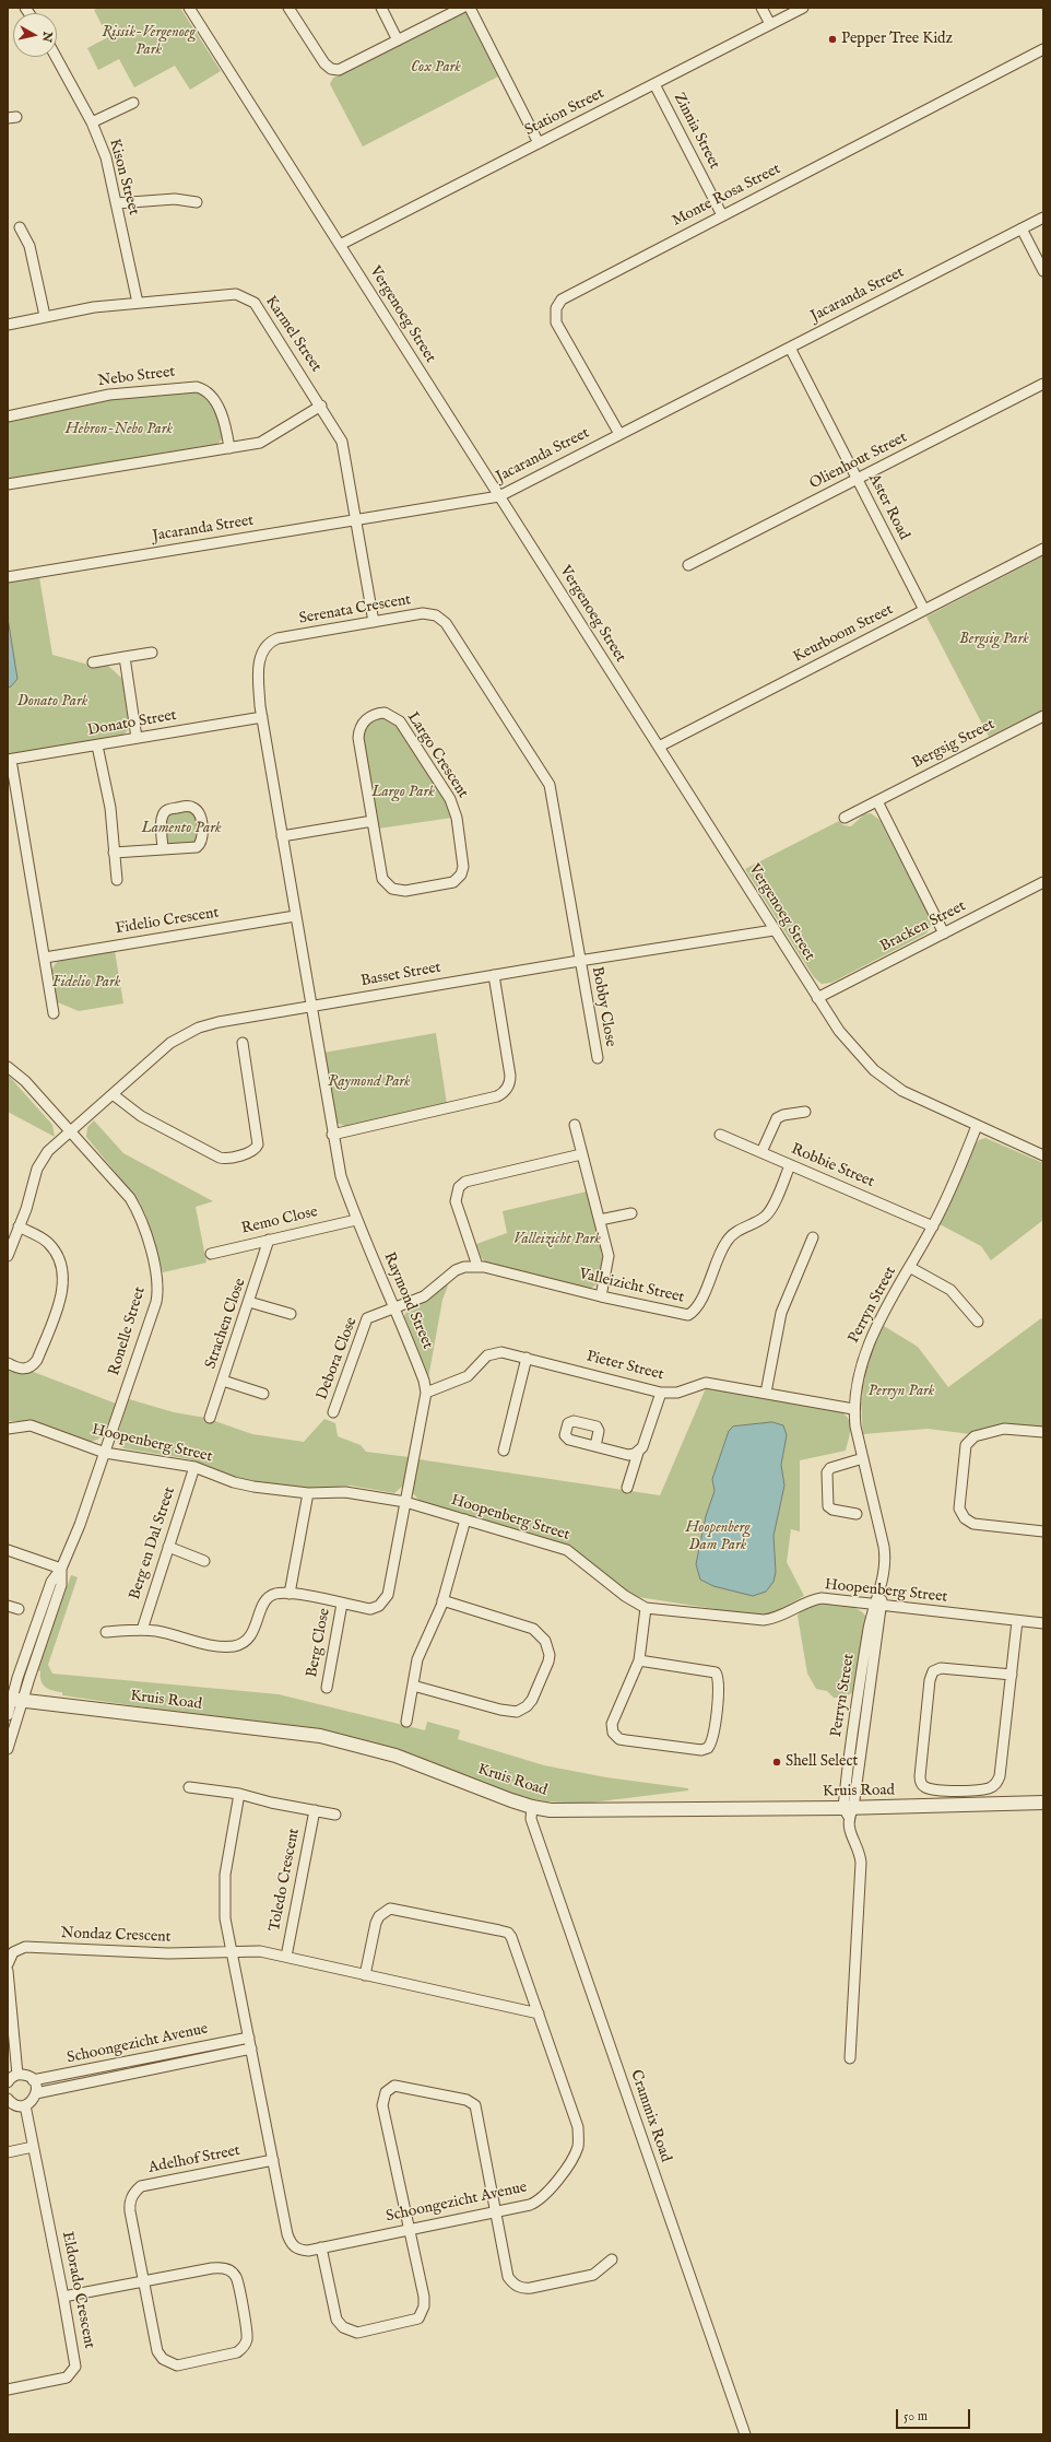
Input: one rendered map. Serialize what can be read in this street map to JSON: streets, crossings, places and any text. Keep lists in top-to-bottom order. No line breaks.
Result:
{"streets":{"street":["Station Street","Zinnia Street","Kison Street","Monte Rosa Street","Jacaranda Street","Vergenoeg Street","Karmel Street","Nebo Street","Olienhout Street","Aster Road","Serenata Crescent","Keurboom Street","Donato Street","Bergsig Street","Largo Crescent","Fidelio Crescent","Bracken Street","Basset Street","Bobby Close","Robbie Street","Remo Close","Valleizicht Street","Raymond Street","Perryn Street","Strachen Close","Ronelle Street","Debora Close","Pieter Street","Hoopenberg Street","Berg en Dal Street","Berg Close","Kruis Road","Toledo Crescent","Nondaz Crescent","Schoongezicht Avenue","Crammix Road","Adelhof Street","Eldorado Crescent"]},"crossings":[["Station Street","Zinnia Street"],["Station Street","Vergenoeg Street"],["Zinnia Street","Monte Rosa Street"],["Kison Street","Karmel Street"],["Monte Rosa Street","Jacaranda Street"],["Jacaranda Street","Vergenoeg Street"],["Jacaranda Street","Karmel Street"],["Jacaranda Street","Aster Road"],["Vergenoeg Street","Keurboom Street"],["Vergenoeg Street","Bracken Street"],["Vergenoeg Street","Basset Street"],["Vergenoeg Street","Perryn Street"],["Karmel Street","Serenata Crescent"],["Olienhout Street","Aster Road"],["Aster Road","Keurboom Street"],["Serenata Crescent","Donato Street"],["Serenata Crescent","Fidelio Crescent"],["Serenata Crescent","Basset Street"],["Serenata Crescent","Bobby Close"],["Serenata Crescent","Raymond Street"],["Basset Street","Bobby Close"],["Basset Street","Raymond Street"],["Basset Street","Ronelle Street"],["Robbie Street","Valleizicht Street"],["Robbie Street","Perryn Street"],["Remo Close","Raymond Street"],["Remo Close","Strachen Close"],["Valleizicht Street","Raymond Street"],["Valleizicht Street","Debora Close"],["Raymond Street","Debora Close"],["Raymond Street","Pieter Street"],["Raymond Street","Hoopenberg Street"],["Raymond Street","Berg Close"],["Perryn Street","Pieter Street"],["Perryn Street","Hoopenberg Street"],["Perryn Street","Kruis Road"],["Ronelle Street","Hoopenberg Street"],["Ronelle Street","Kruis Road"],["Hoopenberg Street","Berg en Dal Street"],["Kruis Road","Crammix Road"],["Nondaz Crescent","Schoongezicht Avenue"],["Schoongezicht Avenue","Adelhof Street"]],"parks":["Rissik-Vergenoeg Park","Cox Park","Hebron-Nebo Park","Bergsig Park","Donato Park","Largo Park","Lamento Park","Fidelio Park","Raymond Park","Valleizicht Park","Perryn Park","Hoopenberg Dam Park"],"places":["Pepper Tree Kidz","Shell Select"],"scale_bar":"50 m","north":"right"}
